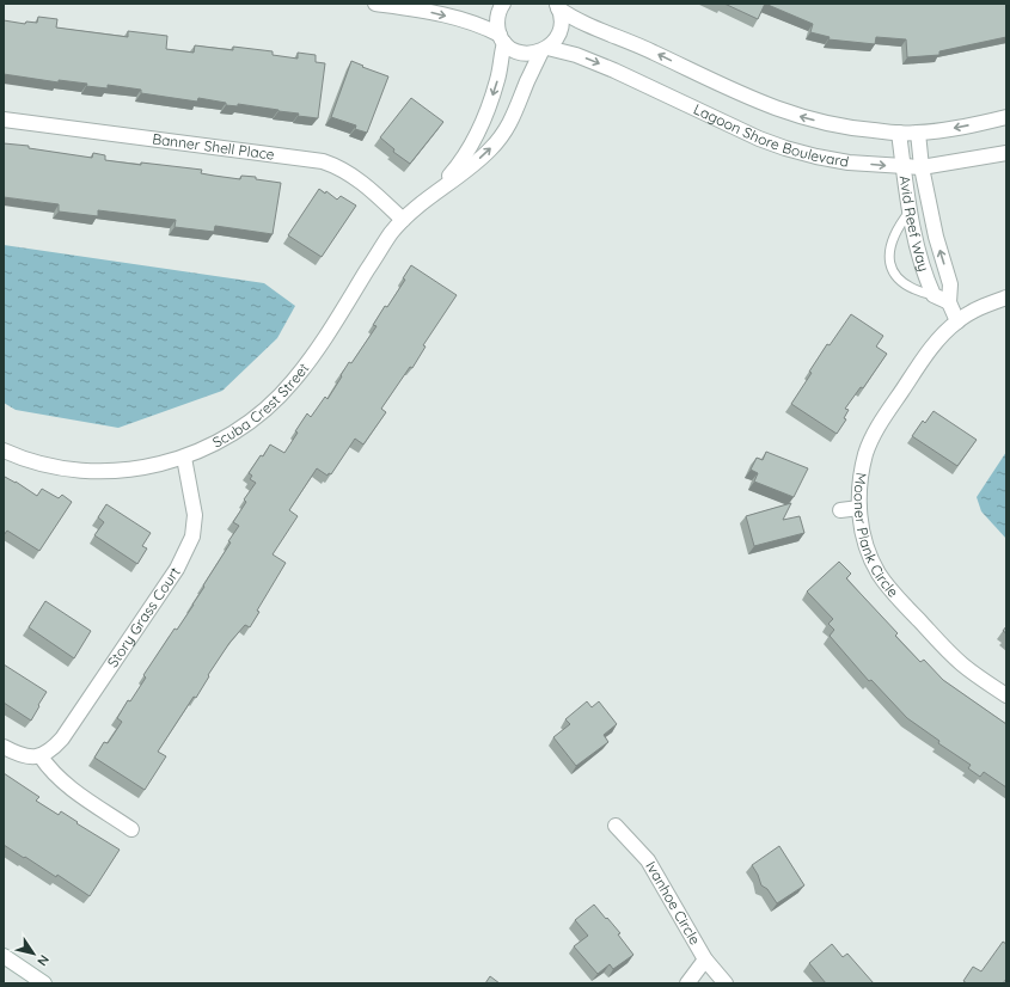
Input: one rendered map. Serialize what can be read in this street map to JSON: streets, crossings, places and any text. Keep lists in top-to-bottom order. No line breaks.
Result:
{"streets":{"street":["Lagoon Shore Boulevard","Banner Shell Place","Avid Reef Way","Scuba Crest Street","Mooner Plank Circle","Story Grass Court","Ivanhoe Circle"]},"crossings":[["Lagoon Shore Boulevard","Avid Reef Way"],["Lagoon Shore Boulevard","Scuba Crest Street"],["Banner Shell Place","Scuba Crest Street"],["Avid Reef Way","Mooner Plank Circle"],["Scuba Crest Street","Story Grass Court"]],"north":"bottom right"}
